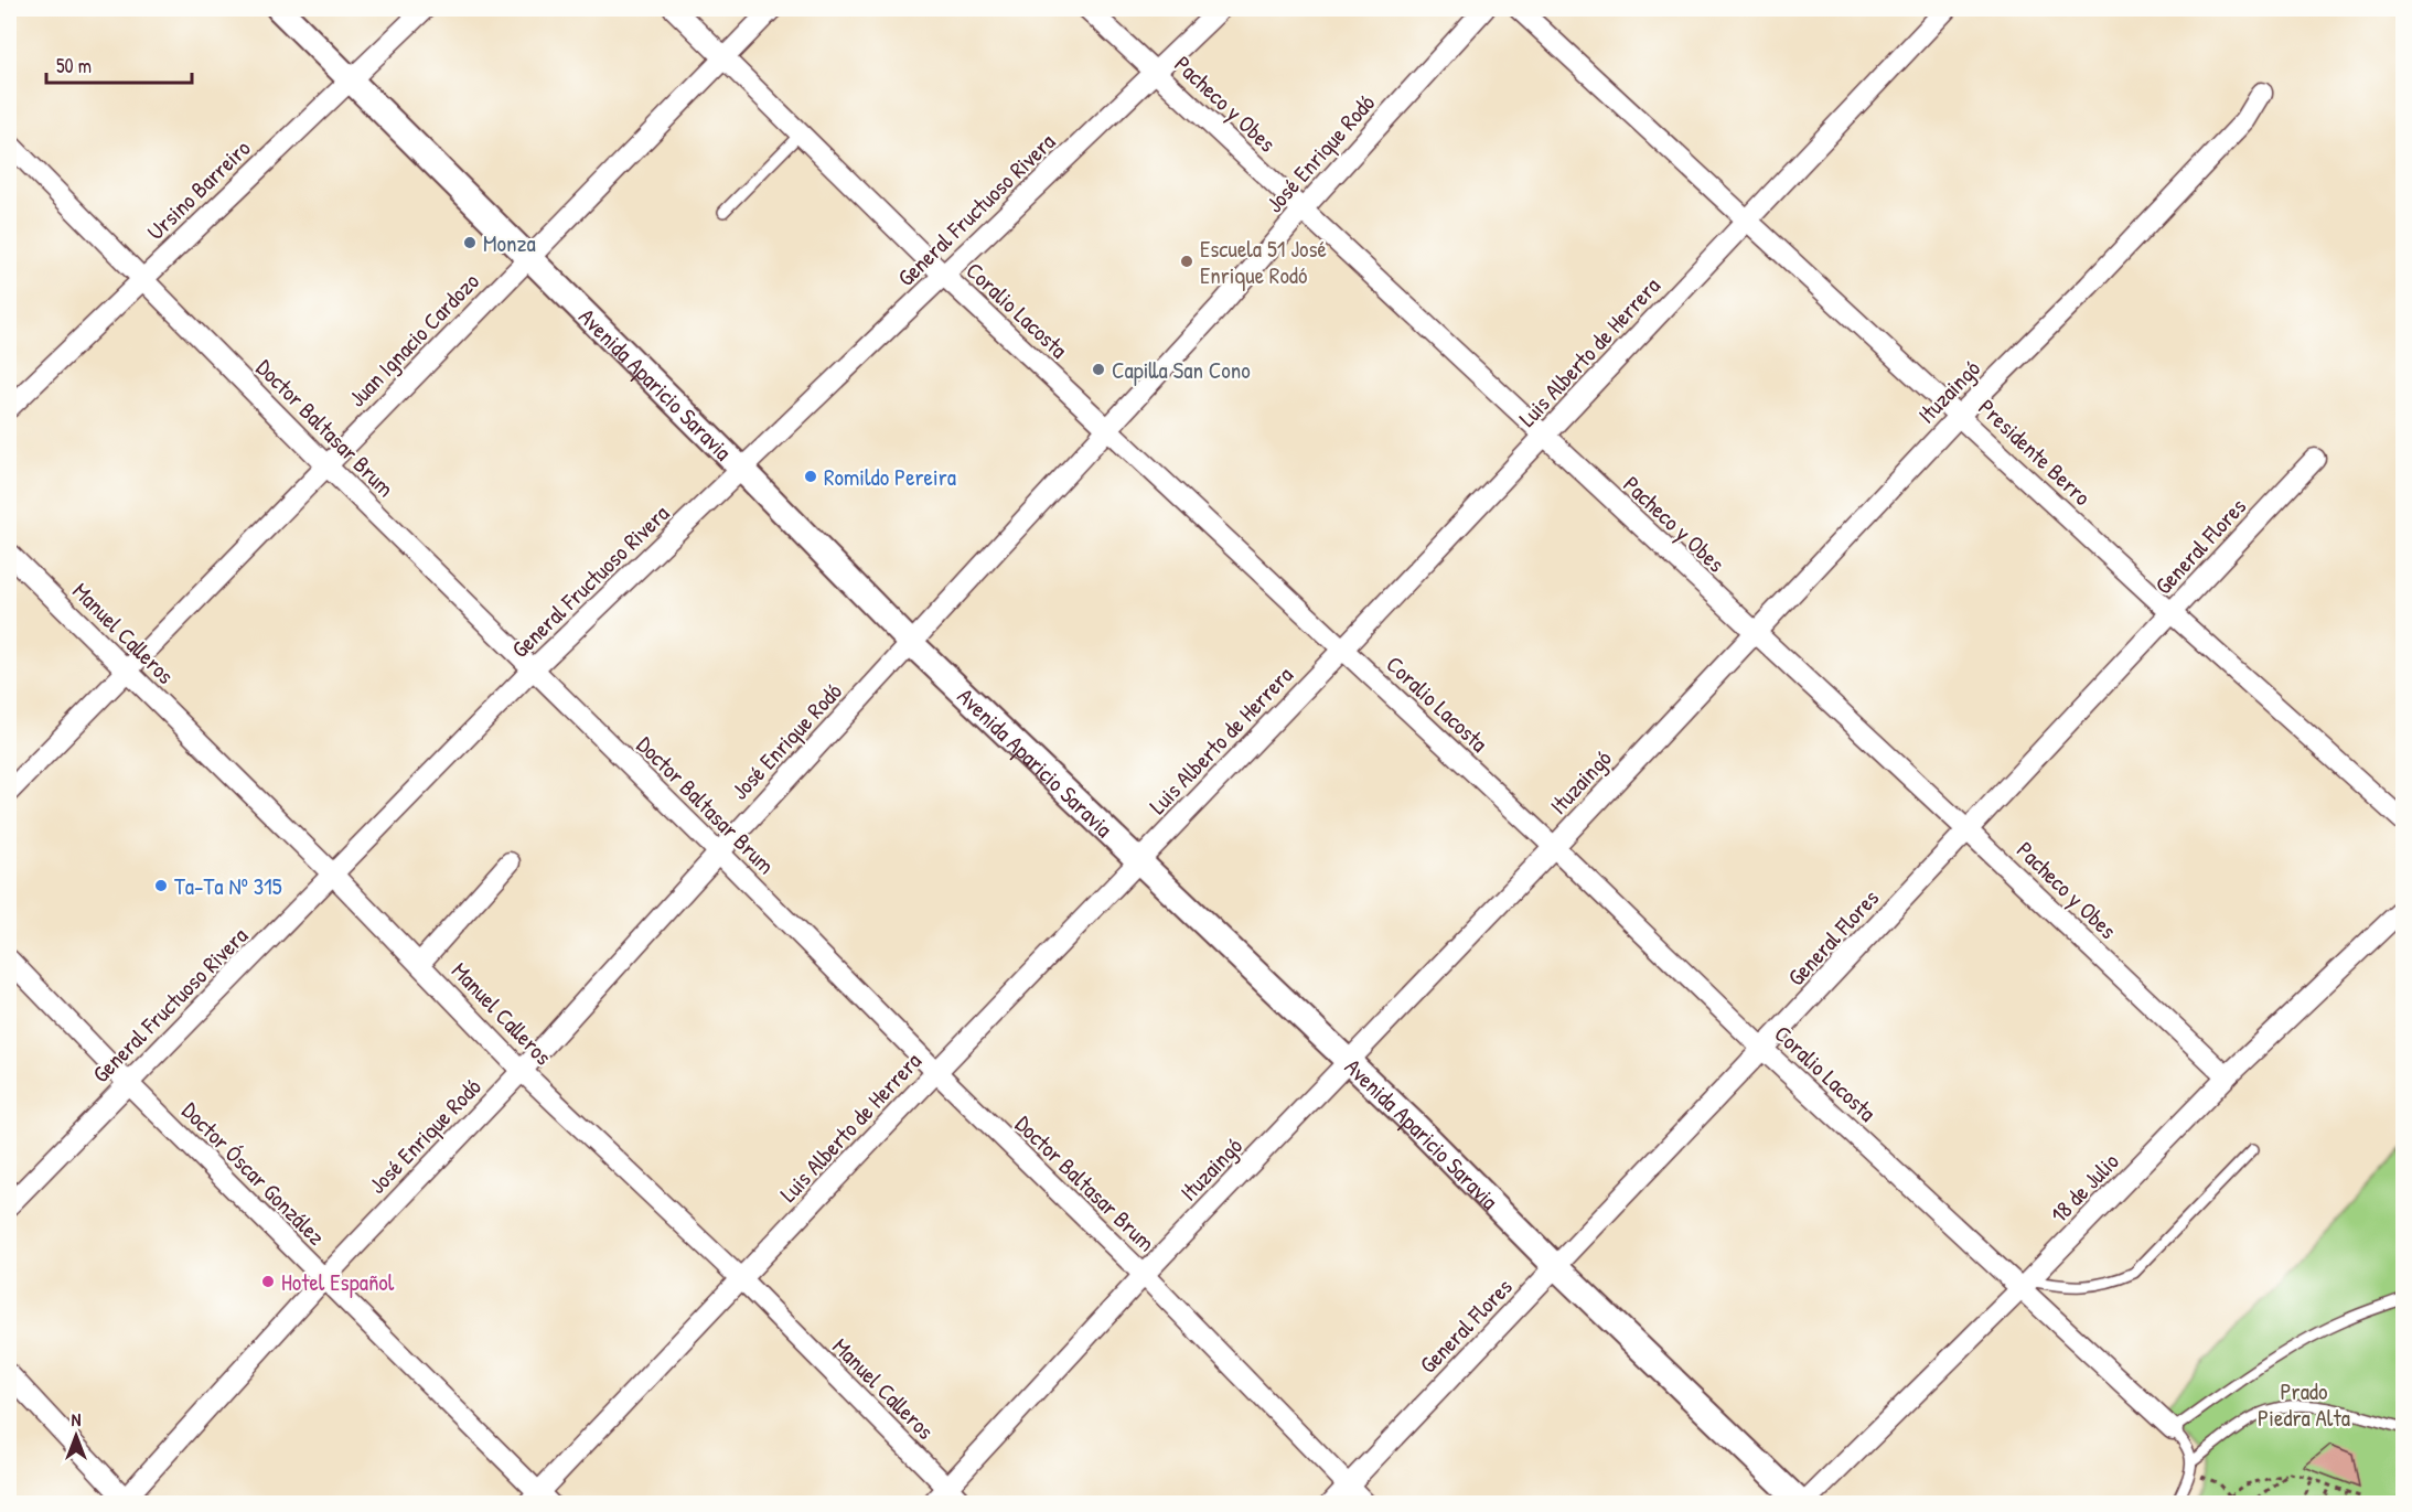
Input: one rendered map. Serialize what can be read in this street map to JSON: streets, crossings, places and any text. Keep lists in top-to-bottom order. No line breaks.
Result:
{"streets":{"street":["Pacheco y Obes","José Enrique Rodó","Ursino Barreiro","General Fructuoso Rivera","Coralio Lacosta","Juan Ignacio Cardozo","Luis Alberto de Herrera","Avenida Aparicio Saravia","Ituzaingó","Doctor Baltasar Brum","Presidente Berro","General Flores","Manuel Calleros","Doctor Óscar González","18 de Julio"]},"crossings":[["Pacheco y Obes","José Enrique Rodó"],["Pacheco y Obes","General Fructuoso Rivera"],["Pacheco y Obes","Luis Alberto de Herrera"],["Pacheco y Obes","Ituzaingó"],["Pacheco y Obes","General Flores"],["Pacheco y Obes","18 de Julio"],["José Enrique Rodó","Coralio Lacosta"],["José Enrique Rodó","Avenida Aparicio Saravia"],["José Enrique Rodó","Doctor Baltasar Brum"],["José Enrique Rodó","Manuel Calleros"],["José Enrique Rodó","Doctor Óscar González"],["Ursino Barreiro","Avenida Aparicio Saravia"],["Ursino Barreiro","Doctor Baltasar Brum"],["General Fructuoso Rivera","Coralio Lacosta"],["General Fructuoso Rivera","Avenida Aparicio Saravia"],["General Fructuoso Rivera","Doctor Baltasar Brum"],["General Fructuoso Rivera","Manuel Calleros"],["General Fructuoso Rivera","Doctor Óscar González"],["Coralio Lacosta","Juan Ignacio Cardozo"],["Coralio Lacosta","Luis Alberto de Herrera"],["Coralio Lacosta","Ituzaingó"],["Coralio Lacosta","General Flores"],["Coralio Lacosta","18 de Julio"],["Juan Ignacio Cardozo","Avenida Aparicio Saravia"],["Juan Ignacio Cardozo","Doctor Baltasar Brum"],["Juan Ignacio Cardozo","Manuel Calleros"],["Luis Alberto de Herrera","Avenida Aparicio Saravia"],["Luis Alberto de Herrera","Doctor Baltasar Brum"],["Luis Alberto de Herrera","Presidente Berro"],["Luis Alberto de Herrera","Manuel Calleros"],["Luis Alberto de Herrera","Doctor Óscar González"],["Avenida Aparicio Saravia","Ituzaingó"],["Avenida Aparicio Saravia","General Flores"],["Avenida Aparicio Saravia","18 de Julio"],["Ituzaingó","Doctor Baltasar Brum"],["Ituzaingó","Presidente Berro"],["Ituzaingó","Manuel Calleros"],["Doctor Baltasar Brum","General Flores"],["Presidente Berro","General Flores"]],"parks":["Prado Piedra Alta"],"places":["Monza","Escuela 51 José Enrique Rodó","Capilla San Cono","Romildo Pereira","Ta-Ta Nº 315","Hotel Español"],"scale_bar":"50 m","north":"top"}
